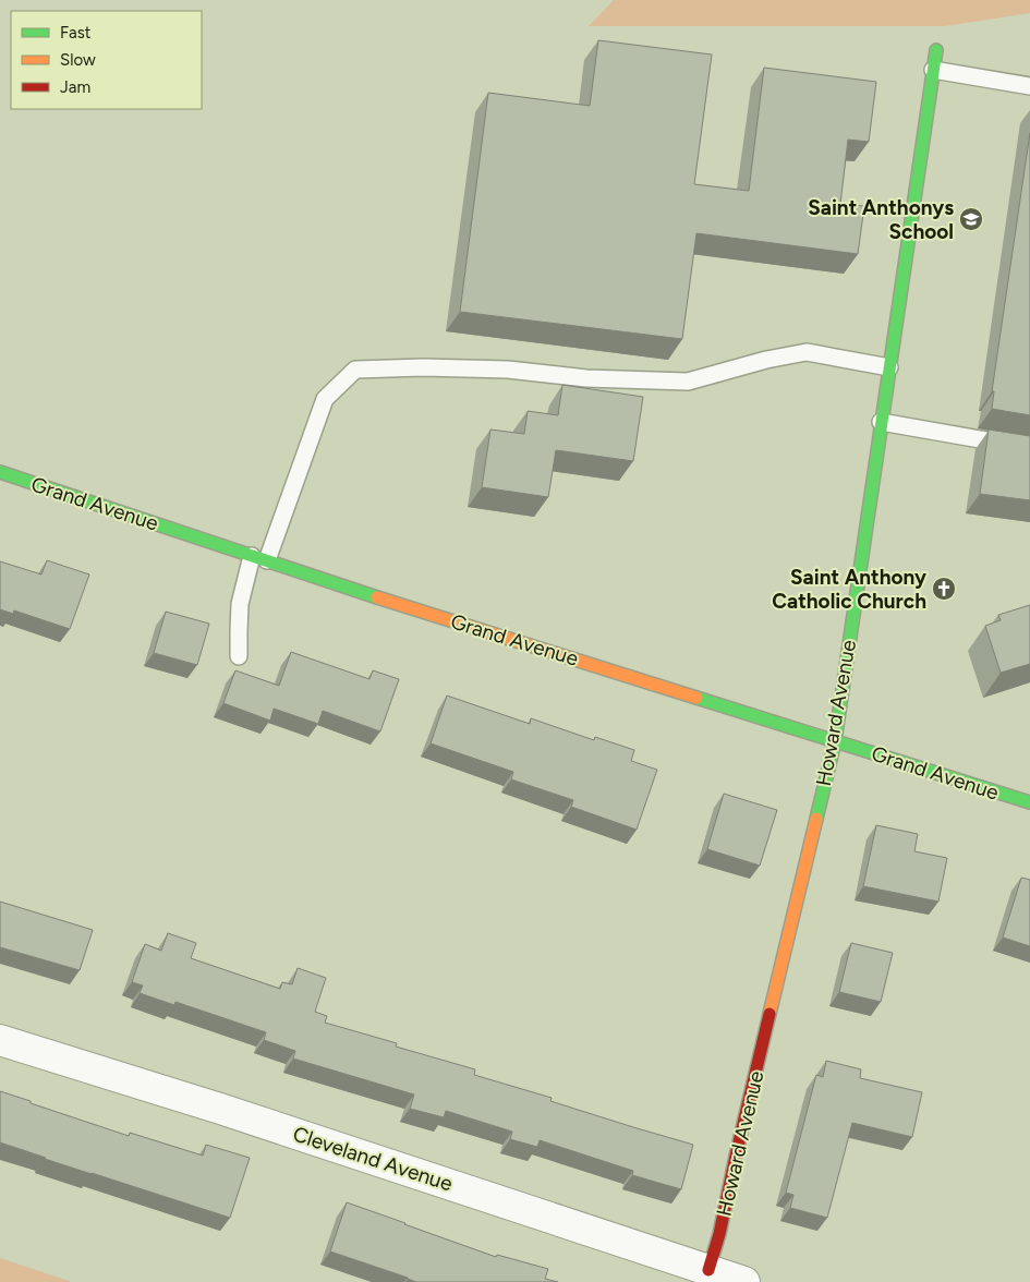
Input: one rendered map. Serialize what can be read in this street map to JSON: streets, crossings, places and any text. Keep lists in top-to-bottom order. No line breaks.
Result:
{"streets":{"street":["Grand Avenue","Howard Avenue","Cleveland Avenue"]},"crossings":[["Grand Avenue","Howard Avenue"],["Howard Avenue","Cleveland Avenue"]],"places":{"school or university":["Saint Anthonys School"],"church":["Saint Anthony Catholic Church"]},"legend":["Fast","Slow","Jam"]}
